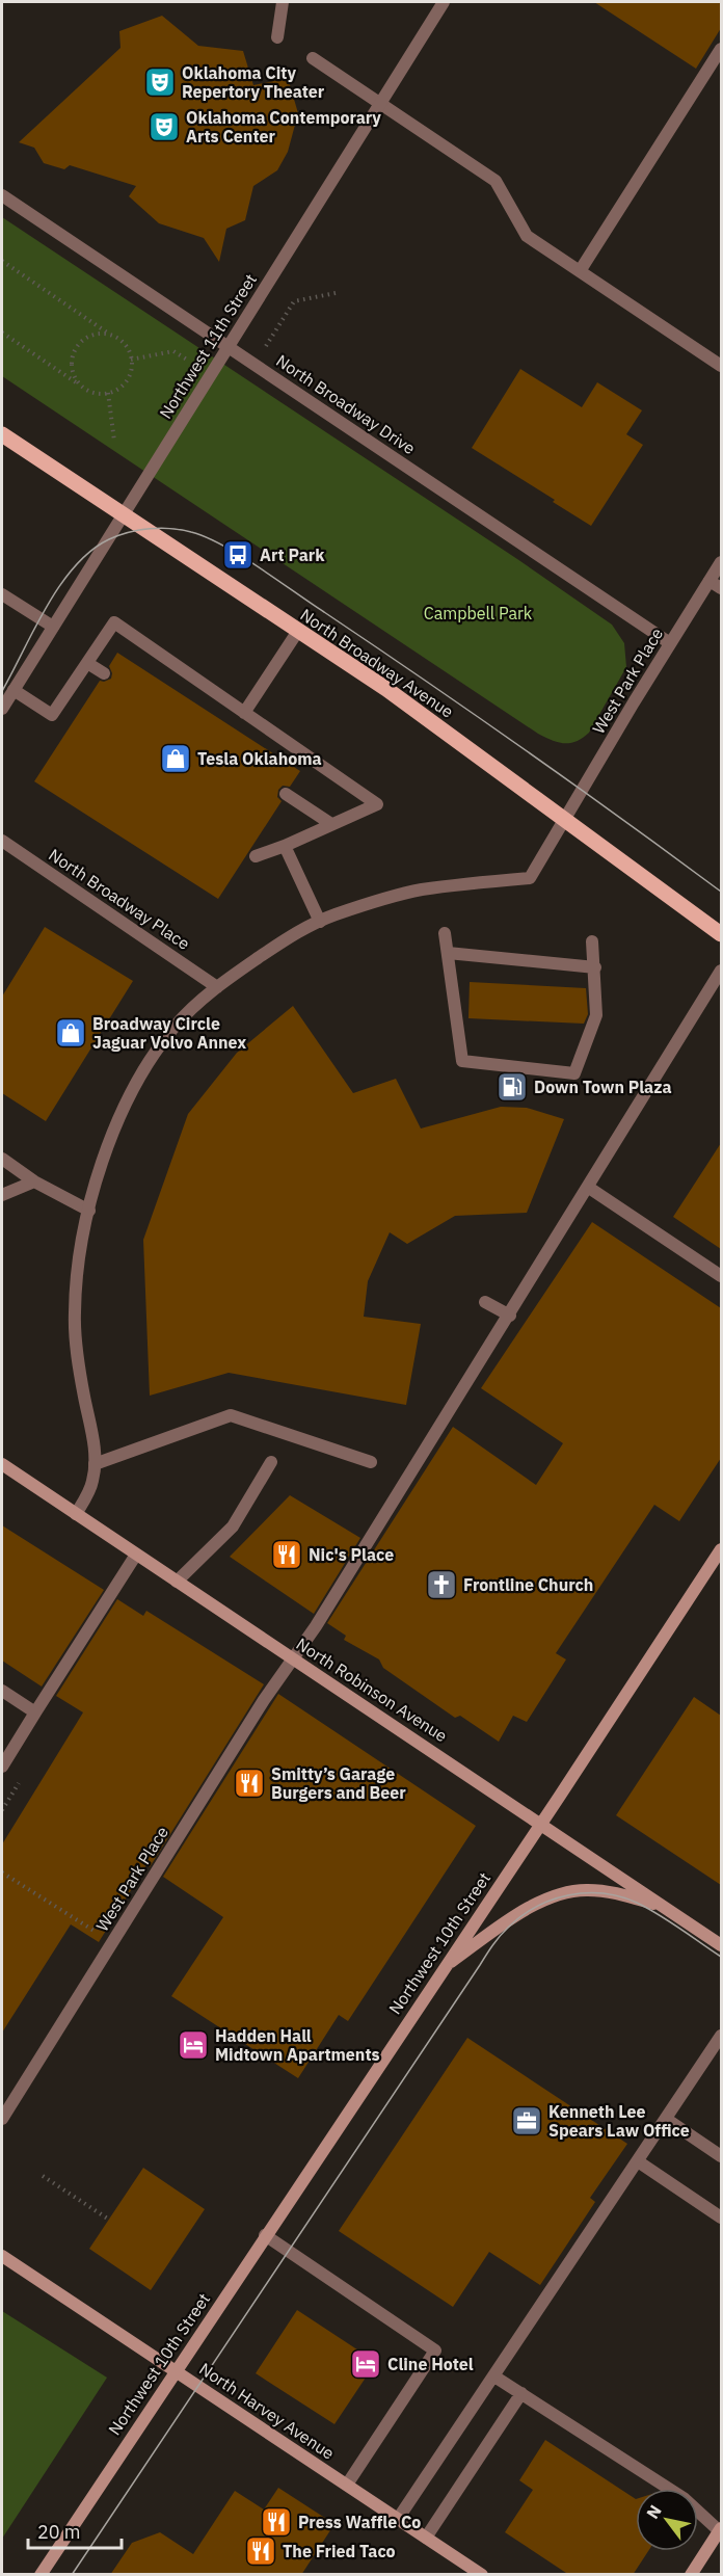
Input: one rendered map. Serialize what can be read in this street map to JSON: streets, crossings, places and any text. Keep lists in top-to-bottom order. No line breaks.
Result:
{"streets":{"main road":["North Broadway Avenue"],"street":["Northwest 11th Street","North Broadway Drive","West Park Place","North Broadway Place","North Robinson Avenue","Northwest 10th Street","North Harvey Avenue"]},"crossings":[["Northwest 11th Street","North Broadway Drive"],["Northwest 11th Street","North Broadway Avenue"],["North Broadway Drive","West Park Place"],["North Broadway Avenue","West Park Place"],["West Park Place","North Robinson Avenue"],["North Robinson Avenue","Northwest 10th Street"],["Northwest 10th Street","North Harvey Avenue"]],"parks":["Campbell Park"],"places":{"theatre":["Oklahoma City Repertory Theater","Oklahoma Contemporary Arts Center"],"bus stop":["Art Park"],"shop":["Tesla Oklahoma","Broadway Circle Jaguar Volvo Annex"],"fuel station":["Down Town Plaza"],"restaurant":["Nic's Place","Smitty’s Garage Burgers and Beer","Press Waffle Co","The Fried Taco"],"church":["Frontline Church"],"hotel":["Hadden Hall Midtown Apartments","Cline Hotel"],"office":["Kenneth Lee Spears Law Office"]},"scale_bar":"20 m","north":"top left"}
